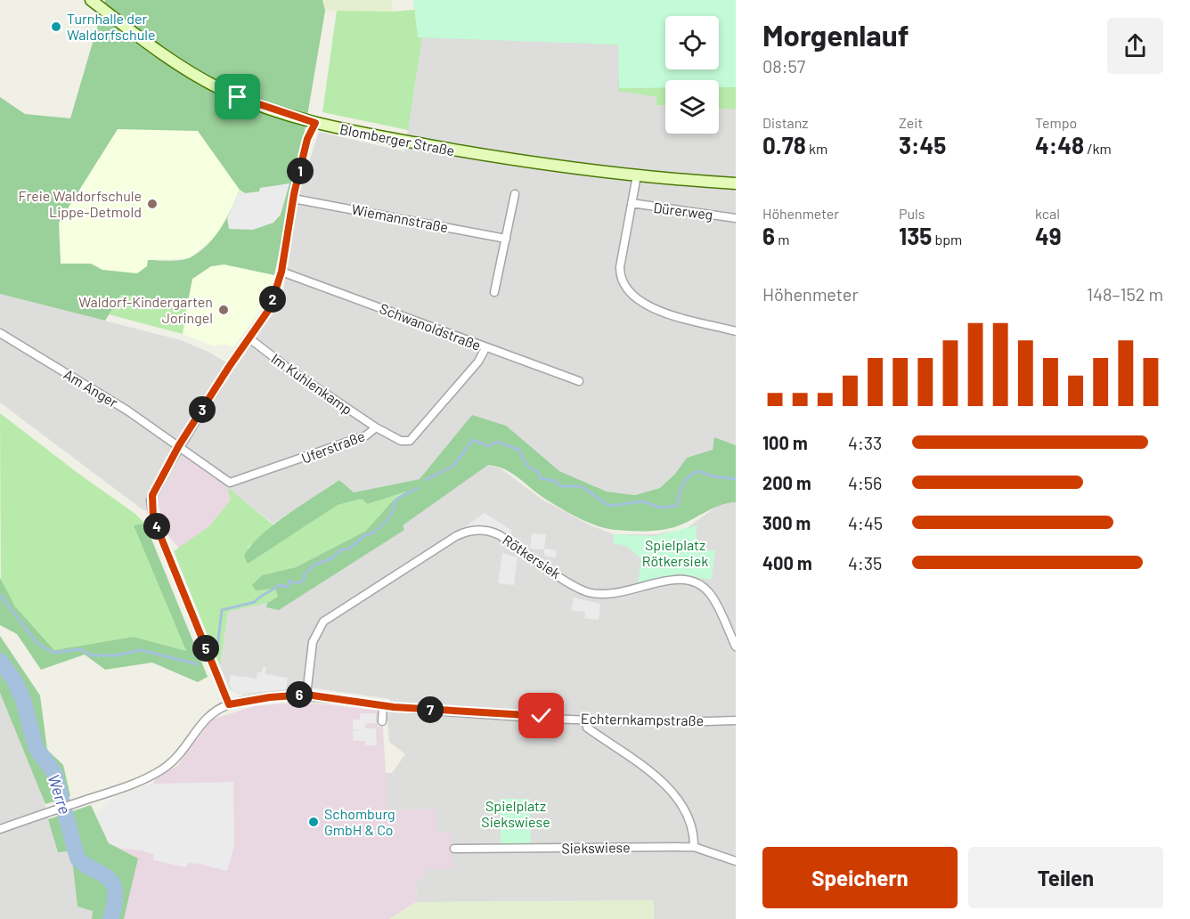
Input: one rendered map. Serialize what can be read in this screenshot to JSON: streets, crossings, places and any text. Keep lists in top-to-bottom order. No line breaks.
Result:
{"streets":{"street":["Blomberger Straße","Dürerweg","Wiemannstraße","Schwanoldstraße","Im Kuhlenkamp","Am Anger","Uferstraße","Rötkersiek","Echternkampstraße","Siekswiese"]},"crossings":[["Schwanoldstraße","Uferstraße"],["Im Kuhlenkamp","Uferstraße"],["Am Anger","Uferstraße"],["Rötkersiek","Echternkampstraße"]],"water":["Werre"],"parks":["Spielplatz Rötkersiek","Spielplatz Siekswiese"],"places":["Turnhalle der Waldorfschule","Freie Waldorfschule Lippe-Detmold","Waldorf-Kindergarten Joringel","Schomburg GmbH & Co"],"page":{"heading":["Morgenlauf","08:57"],"stats":[["Distanz","0.78 km"],["Zeit","3:45"],["Tempo","4:48 /km"],["Höhenmeter","6 m"],["Puls","135 bpm"],["kcal","49"]],"pins":["1","2","3","4","5","6","7"],"chart":["Höhenmeter","148–152 m"],"list":[{"name":"100 m","note":"4:33"},{"name":"200 m","note":"4:56"},{"name":"300 m","note":"4:45"},{"name":"400 m","note":"4:35"}],"buttons":["Speichern","Teilen"]}}
